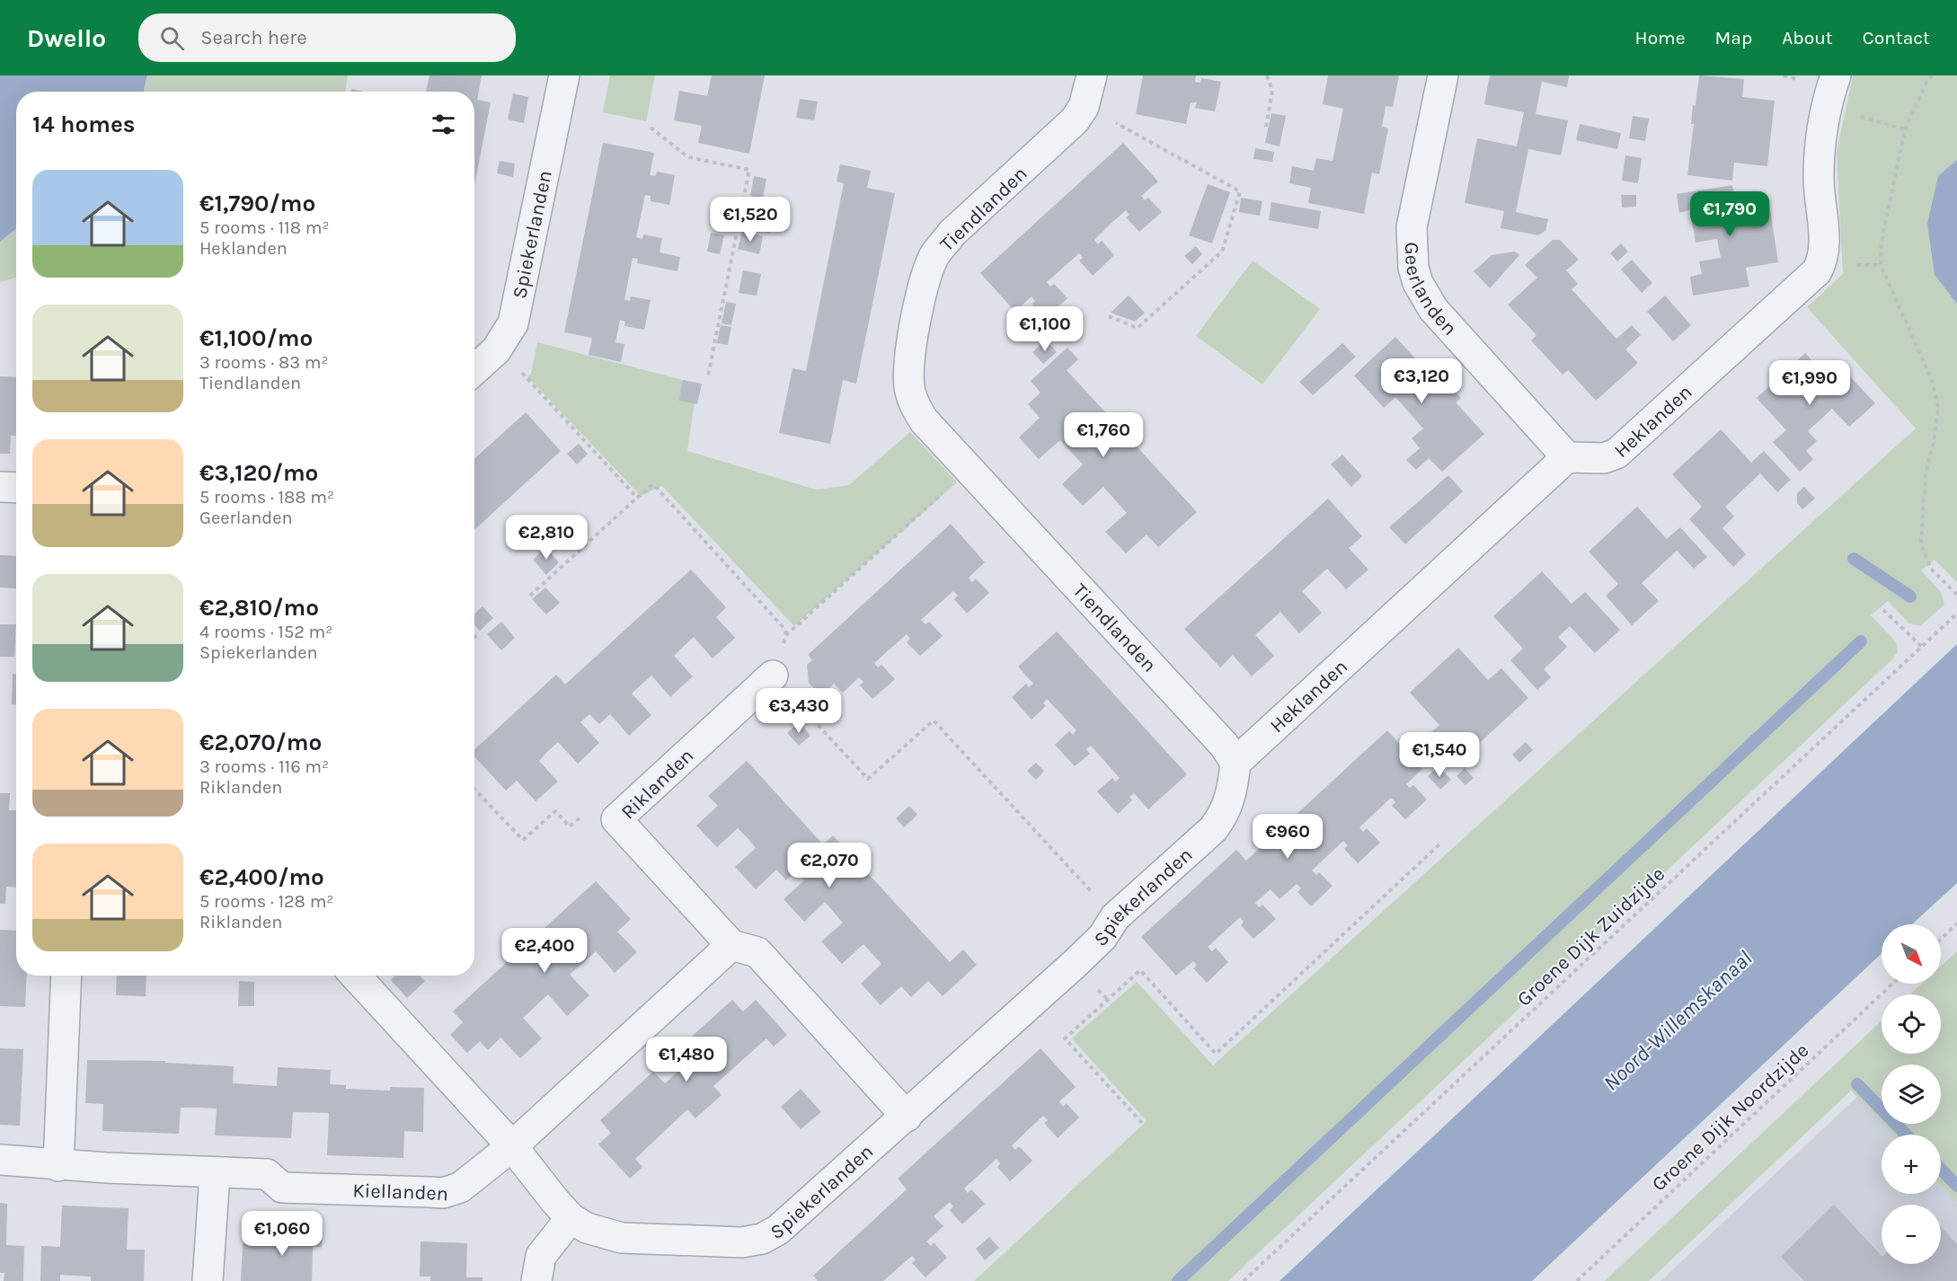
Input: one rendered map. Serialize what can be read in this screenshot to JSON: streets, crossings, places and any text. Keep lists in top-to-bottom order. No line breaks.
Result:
{"streets":{"street":["Tiendlanden","Spiekerlanden","Geerlanden","Heklanden","Riklanden","Kiellanden"],"path":["Groene Dijk Zuidzijde","Groene Dijk Noordzijde"]},"crossings":[["Tiendlanden","Spiekerlanden"],["Tiendlanden","Heklanden"],["Spiekerlanden","Heklanden"],["Spiekerlanden","Kiellanden"],["Geerlanden","Heklanden"]],"water":["Noord-Willemskanaal"],"north":"bottom right","page":{"header":"Dwello","search":"Search here","nav":["Home","Map","About","Contact"],"heading":"14 homes","list":[{"name":"€1,790/mo","note":"5 rooms · 118 m² · Heklanden"},{"name":"€1,100/mo","note":"3 rooms · 83 m² · Tiendlanden"},{"name":"€3,120/mo","note":"5 rooms · 188 m² · Geerlanden"},{"name":"€2,810/mo","note":"4 rooms · 152 m² · Spiekerlanden"},{"name":"€2,070/mo","note":"3 rooms · 116 m² · Riklanden"},{"name":"€2,400/mo","note":"5 rooms · 128 m² · Riklanden"}],"price":["€1,790","€1,520","€1,100","€3,120","€1,990","€1,760","€2,810","€3,430","€1,540","€960","€2,070","€2,400","€1,480","€1,060"],"map_buttons":["+","−"]}}
